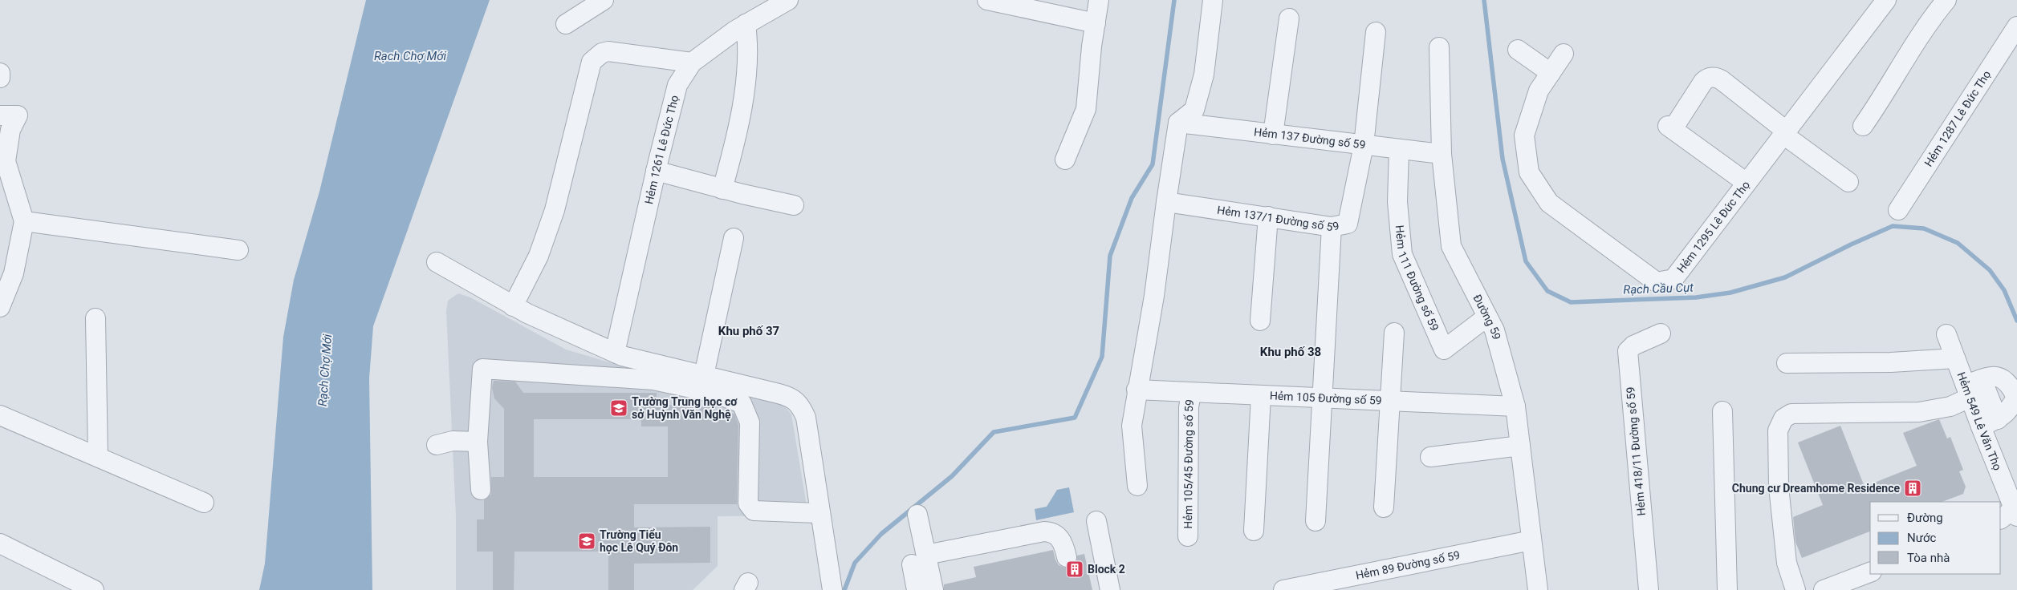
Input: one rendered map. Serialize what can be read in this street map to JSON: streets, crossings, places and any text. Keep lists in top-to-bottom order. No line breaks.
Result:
{"streets":{"street":["Hẻm 1287 Lê Đức Thọ","Hẻm 137 Đường số 59","Hẻm 1261 Lê Đức Thọ","Hẻm 137/1 Đường số 59","Hẻm 1295 Lê Đức Thọ","Hẻm 111 Đường số 59","Đường 59","Hẻm 105 Đường số 59","Hẻm 549 Lê Văn Thọ","Hẻm 418/11 Đường số 59","Hẻm 105/45 Đường số 59","Hẻm 89 Đường số 59"]},"crossings":[["Hẻm 137 Đường số 59","Hẻm 137/1 Đường số 59"],["Hẻm 137 Đường số 59","Hẻm 111 Đường số 59"],["Hẻm 137 Đường số 59","Đường 59"],["Hẻm 111 Đường số 59","Đường 59"],["Đường 59","Hẻm 105 Đường số 59"],["Đường 59","Hẻm 89 Đường số 59"],["Hẻm 105 Đường số 59","Hẻm 105/45 Đường số 59"]],"districts":["Khu phố 37","Khu phố 38"],"water":["Rạch Chợ Mới","Rạch Cầu Cụt"],"places":{"school or university":["Trường Trung học cơ sở Huỳnh Văn Nghệ","Trường Tiểu học Lê Quý Đôn"],"building":["Chung cư Dreamhome Residence","Block 2"]},"legend":["Đường","Nước","Tòa nhà"]}
